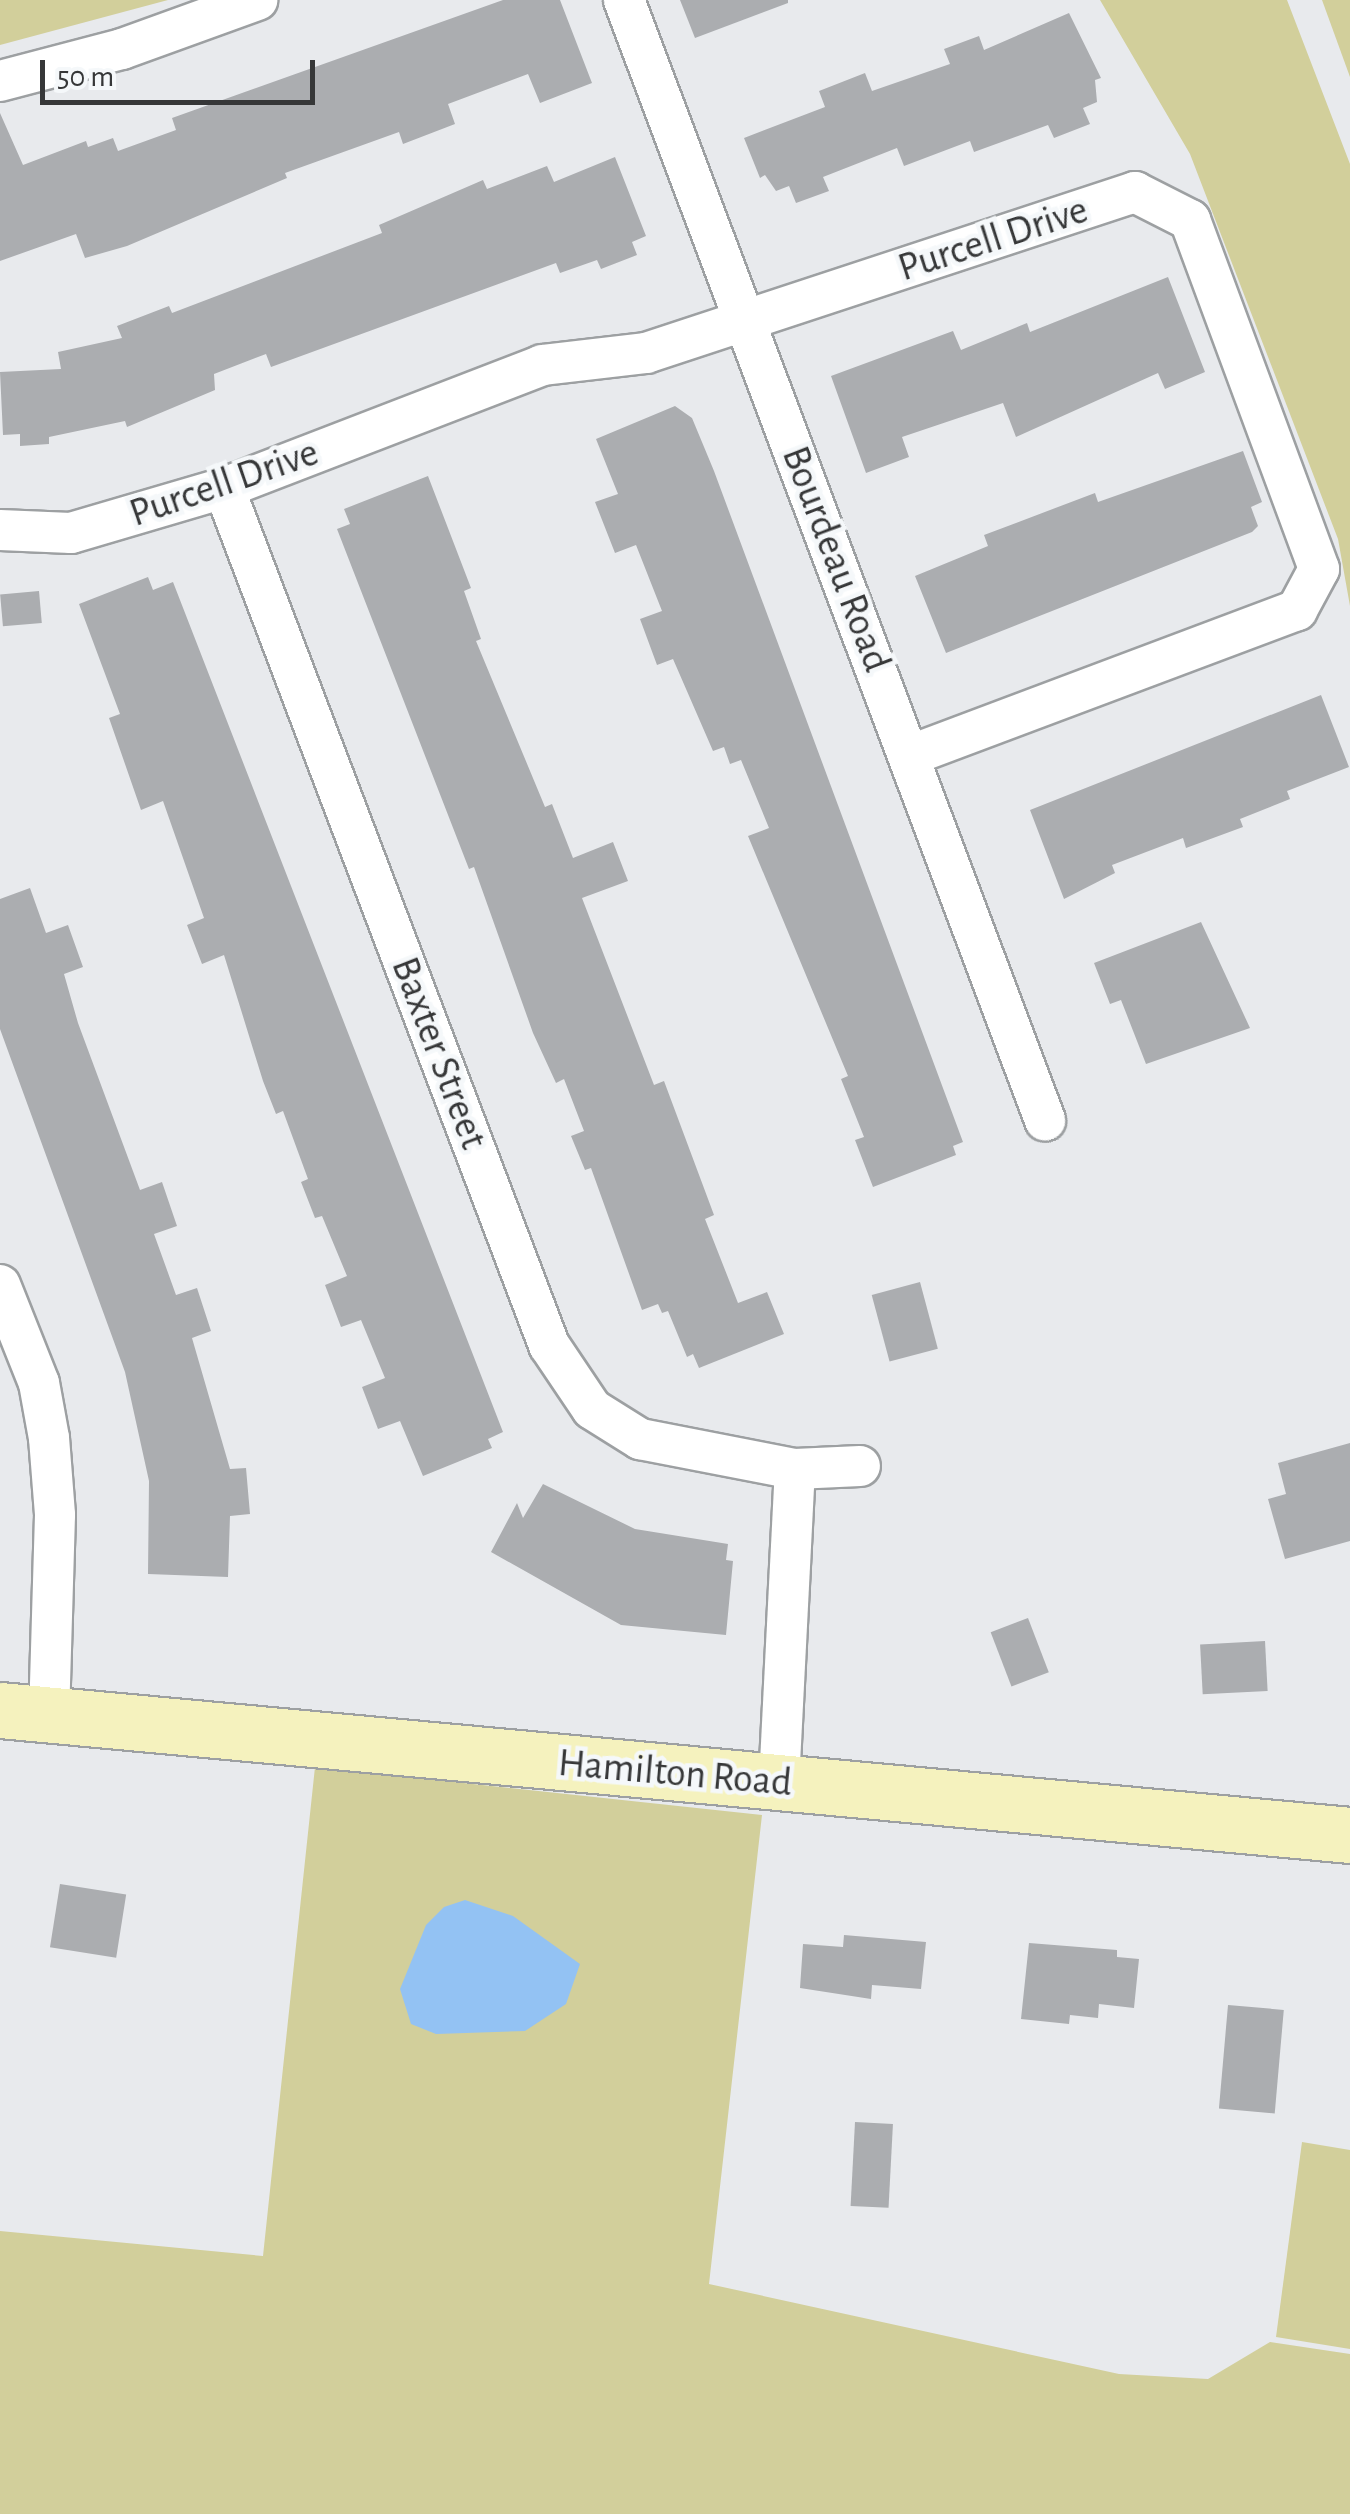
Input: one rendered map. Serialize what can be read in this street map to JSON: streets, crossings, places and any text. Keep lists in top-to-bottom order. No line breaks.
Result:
{"streets":{"main road":["Hamilton Road"],"street":["Purcell Drive","Bourdeau Road","Baxter Street"]},"crossings":[["Purcell Drive","Bourdeau Road"],["Purcell Drive","Baxter Street"]],"scale_bar":"50 m"}
